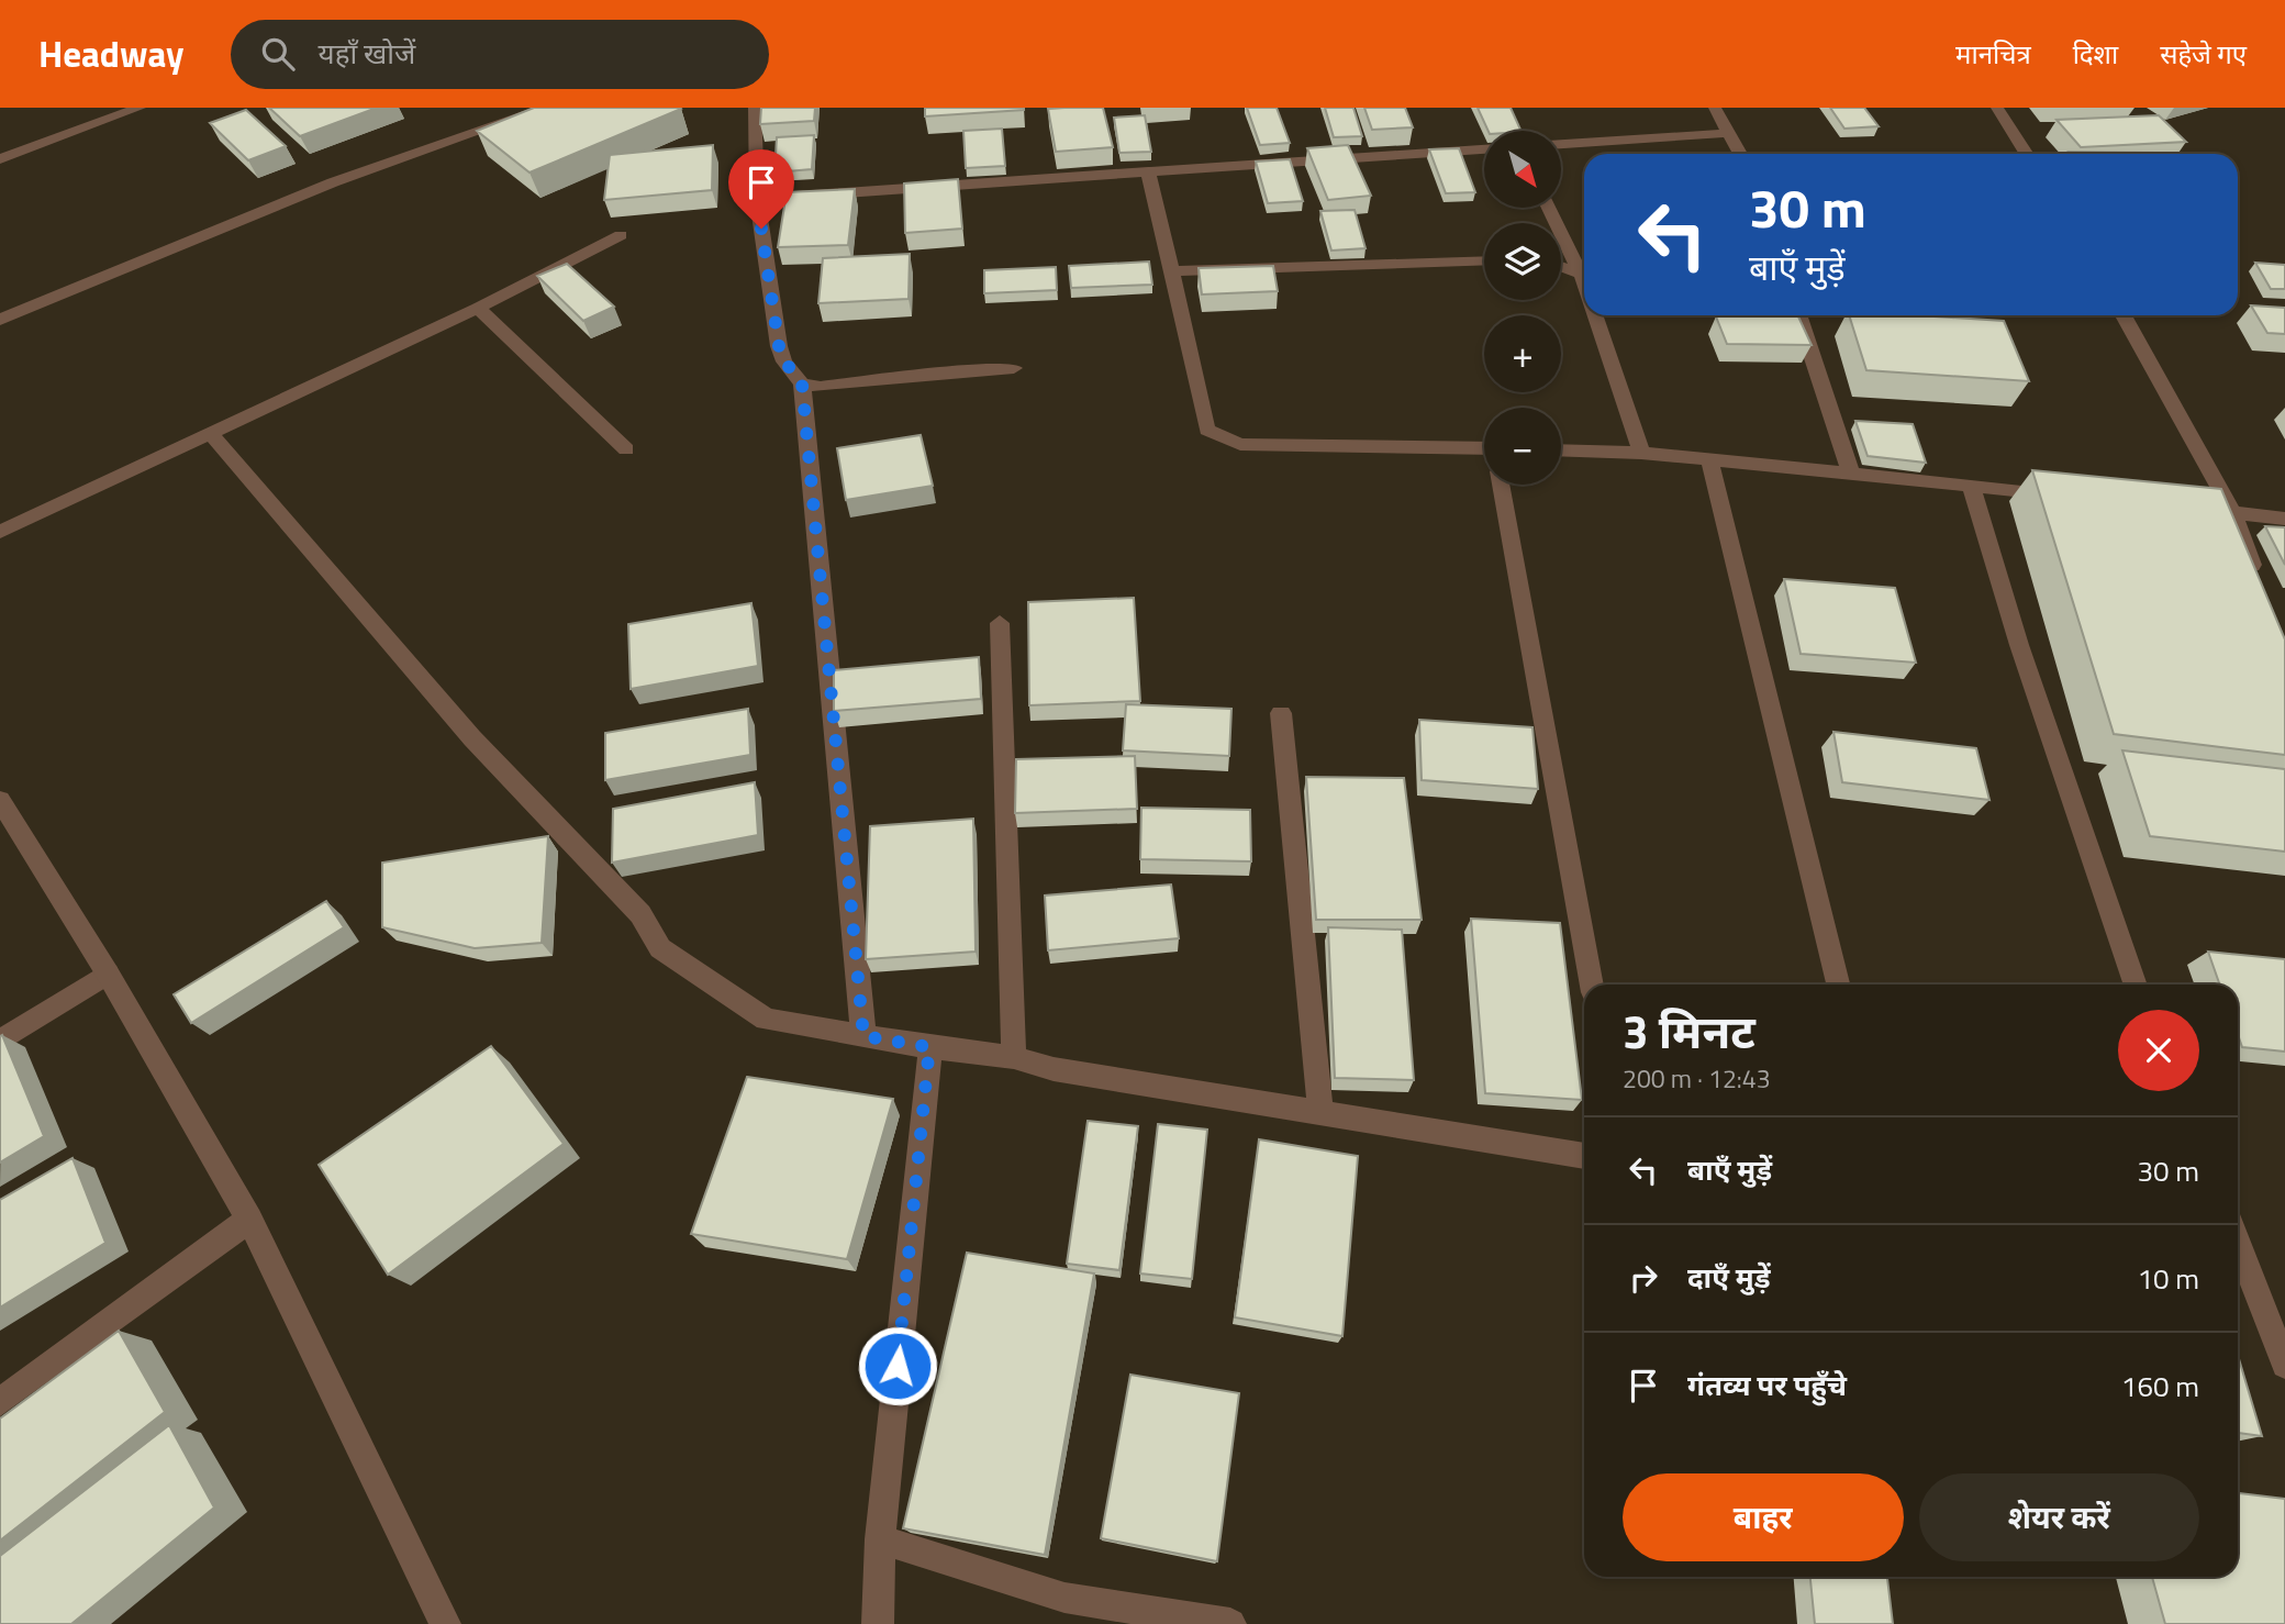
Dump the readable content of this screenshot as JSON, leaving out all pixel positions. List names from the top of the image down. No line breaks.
{"north":"bottom right","page":{"header":"Headway","search":"यहाँ खोजें","nav":["मानचित्र","दिशा","सहेजे गए"],"map_buttons":["+","−"],"turn":["30 m","बाएँ मुड़ें"],"heading":["3 मिनट","200 m · 12:43"],"list":[{"name":"बाएँ मुड़ें","value":"30 m"},{"name":"दाएँ मुड़ें","value":"10 m"},{"name":"गंतव्य पर पहुँचे","value":"160 m"}],"buttons":["बाहर","शेयर करें"]}}
